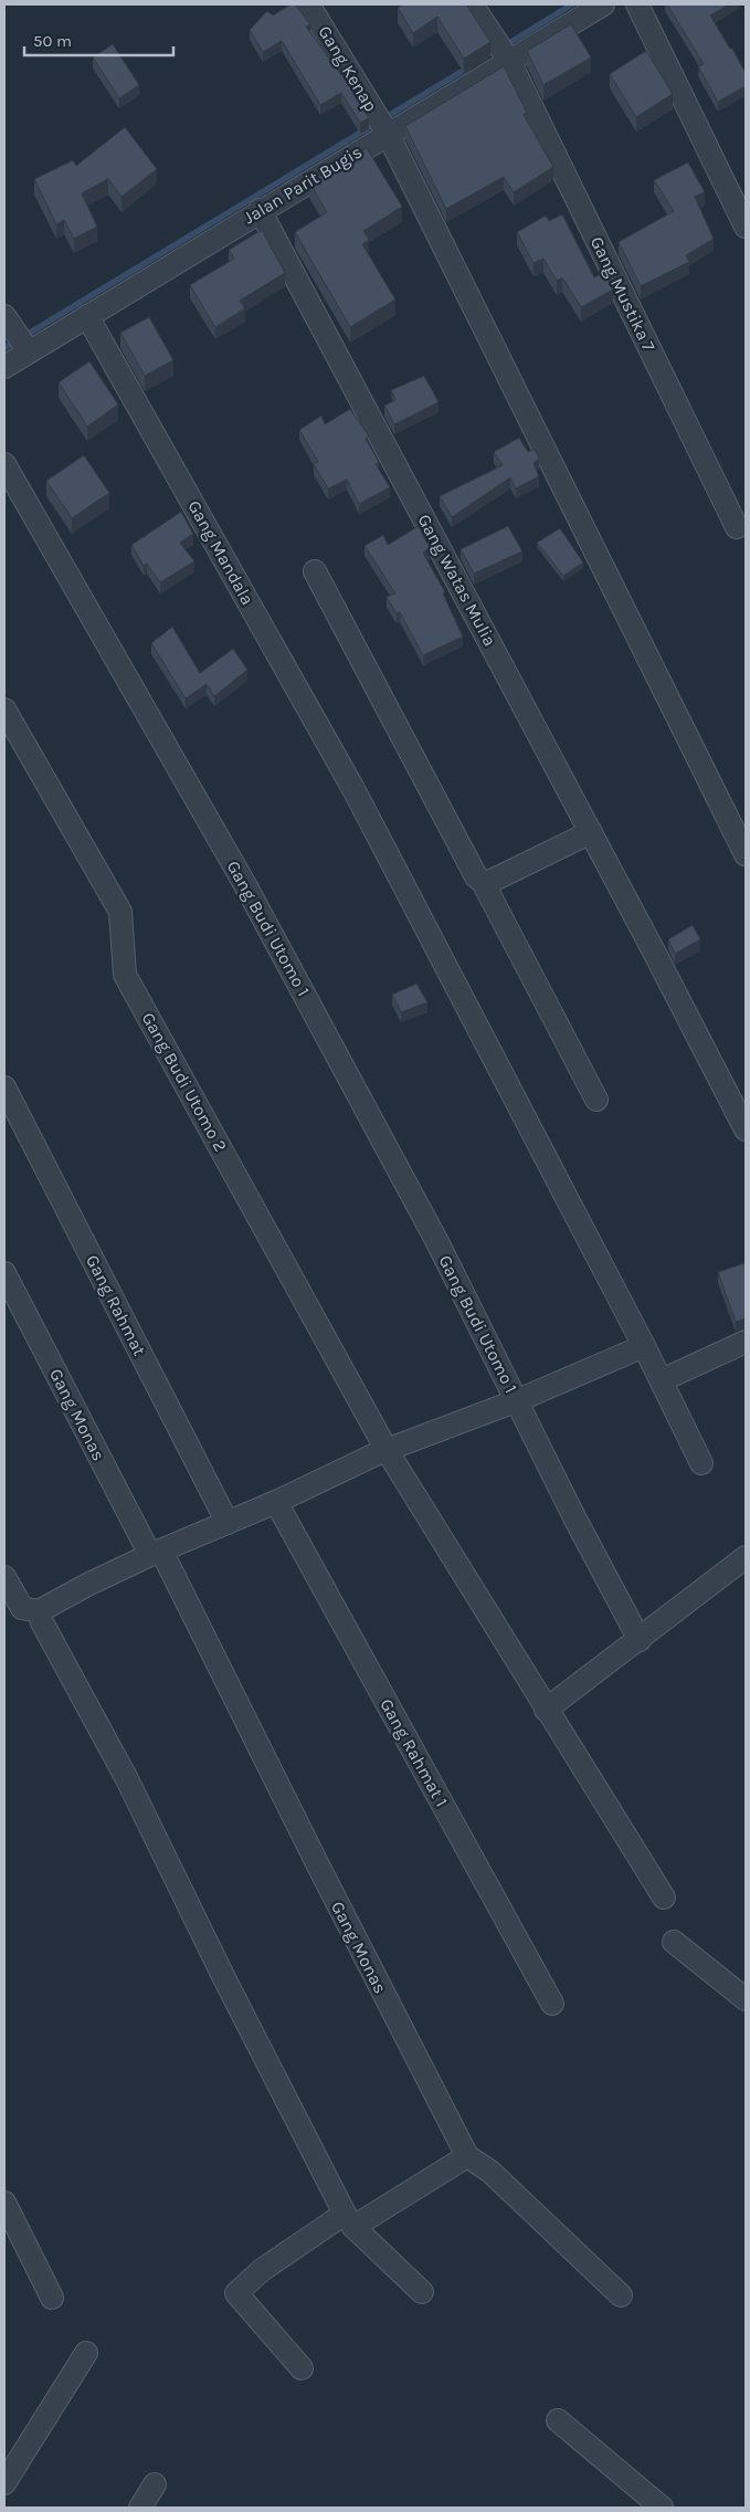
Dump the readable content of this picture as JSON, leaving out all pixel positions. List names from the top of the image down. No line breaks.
{"streets":{"street":["Gang Kenap","Jalan Parit Bugis","Gang Mustika 7","Gang Mandala","Gang Watas Mulia","Gang Budi Utomo 1","Gang Budi Utomo 2","Gang Rahmat","Gang Monas","Gang Rahmat 1"]},"crossings":[["Gang Kenap","Jalan Parit Bugis"],["Jalan Parit Bugis","Gang Mustika 7"],["Jalan Parit Bugis","Gang Mandala"],["Jalan Parit Bugis","Gang Watas Mulia"]],"scale_bar":"50 m"}
